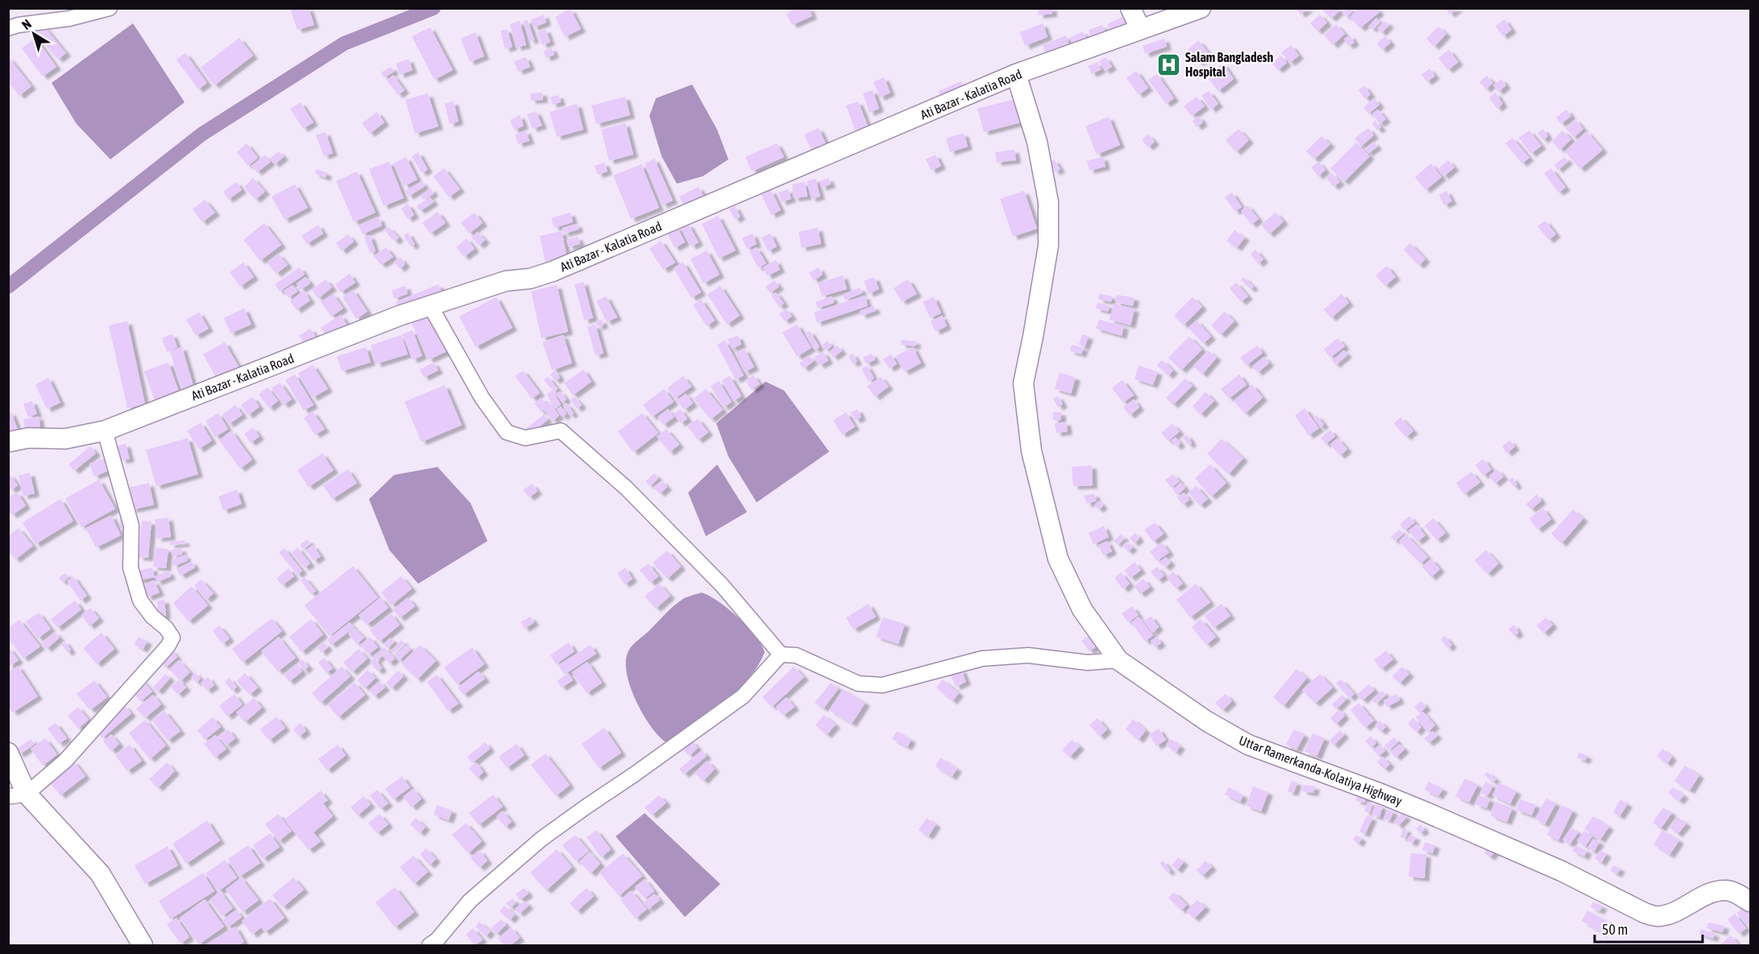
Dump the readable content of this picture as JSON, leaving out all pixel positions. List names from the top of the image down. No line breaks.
{"streets":{"main road":["Ati Bazar - Kalatia Road","Uttar Ramerkanda-Kolatiya Highway"]},"crossings":[["Ati Bazar - Kalatia Road","Uttar Ramerkanda-Kolatiya Highway"]],"places":{"hospital":["Salam Bangladesh Hospital"]},"scale_bar":"50 m","north":"top left"}
